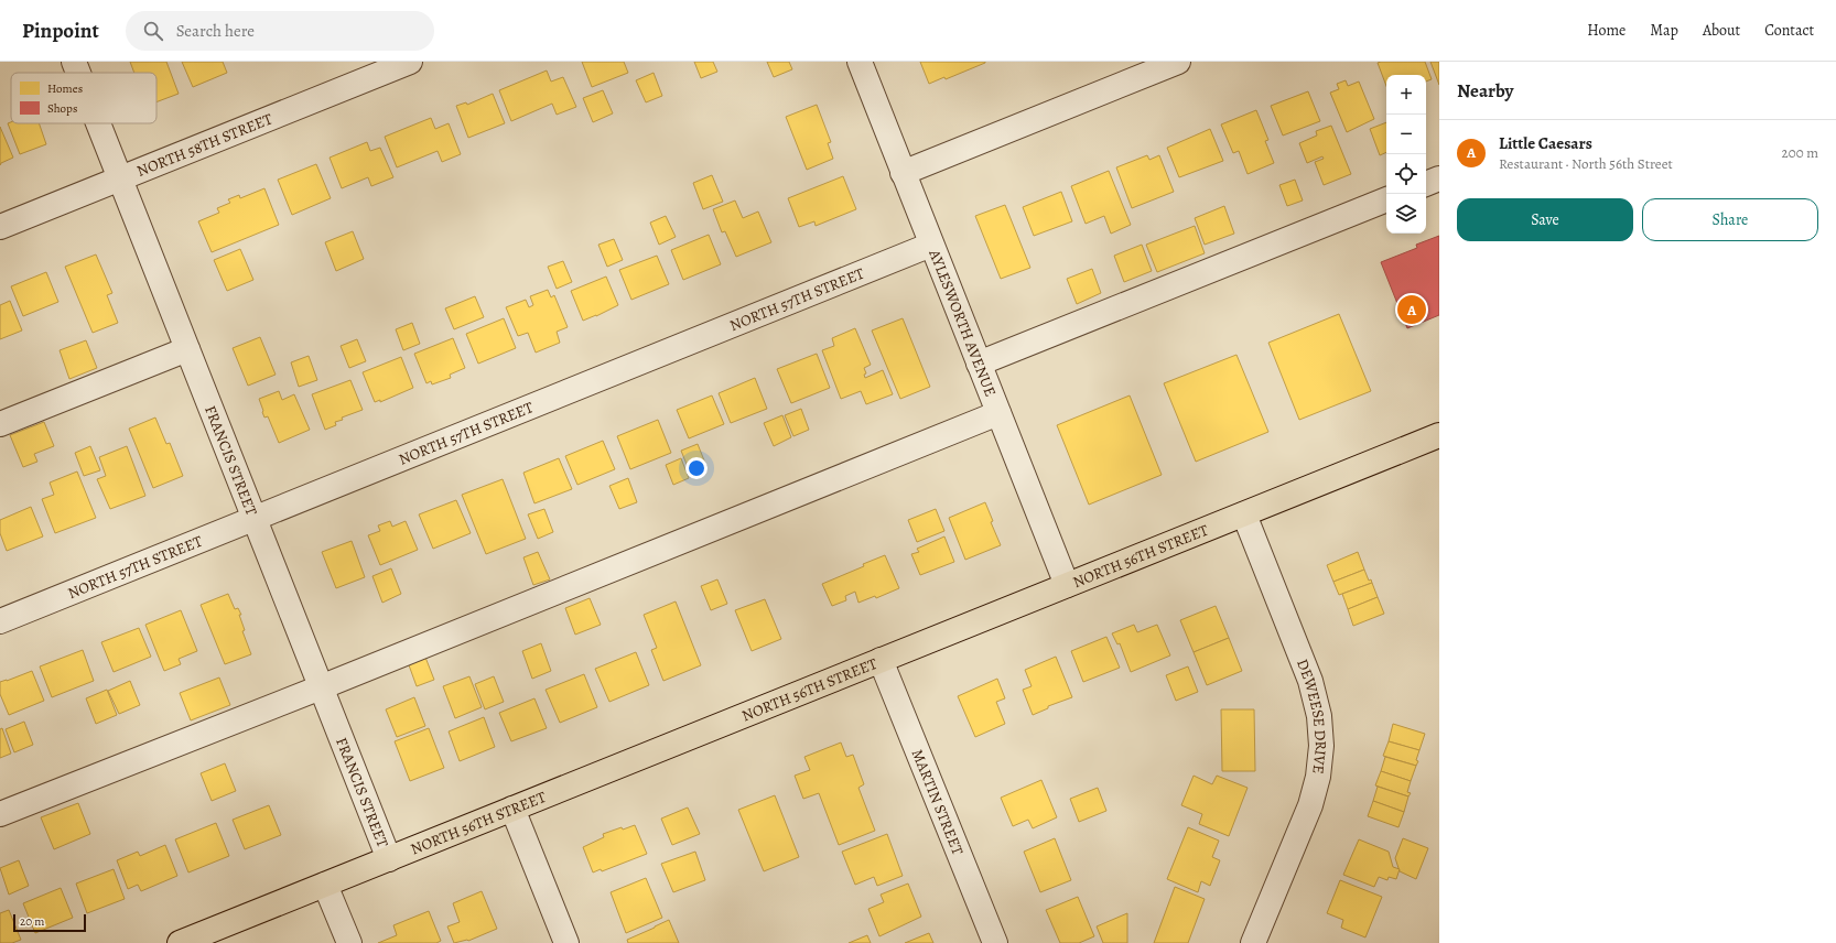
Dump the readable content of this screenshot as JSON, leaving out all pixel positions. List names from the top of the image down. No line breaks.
{"streets":{"main road":["NORTH 56TH STREET"],"street":["NORTH 58TH STREET","NORTH 57TH STREET","AYLESWORTH AVENUE","FRANCIS STREET","DEWEESE DRIVE","MARTIN STREET"]},"crossings":[["NORTH 58TH STREET","FRANCIS STREET"],["NORTH 57TH STREET","AYLESWORTH AVENUE"],["NORTH 57TH STREET","FRANCIS STREET"],["AYLESWORTH AVENUE","NORTH 56TH STREET"],["FRANCIS STREET","NORTH 56TH STREET"],["NORTH 56TH STREET","DEWEESE DRIVE"],["NORTH 56TH STREET","MARTIN STREET"]],"legend":["Homes","Shops"],"scale_bar":"20 m","page":{"header":"Pinpoint","search":"Search here","nav":["Home","Map","About","Contact"],"heading":"Nearby","map_buttons":["+","−"],"list":[{"mark":"A","name":"Little Caesars","note":"Restaurant · North 56th Street","value":"200 m"}],"buttons":["Save","Share"],"pins":"A","scale":"20 m"}}
